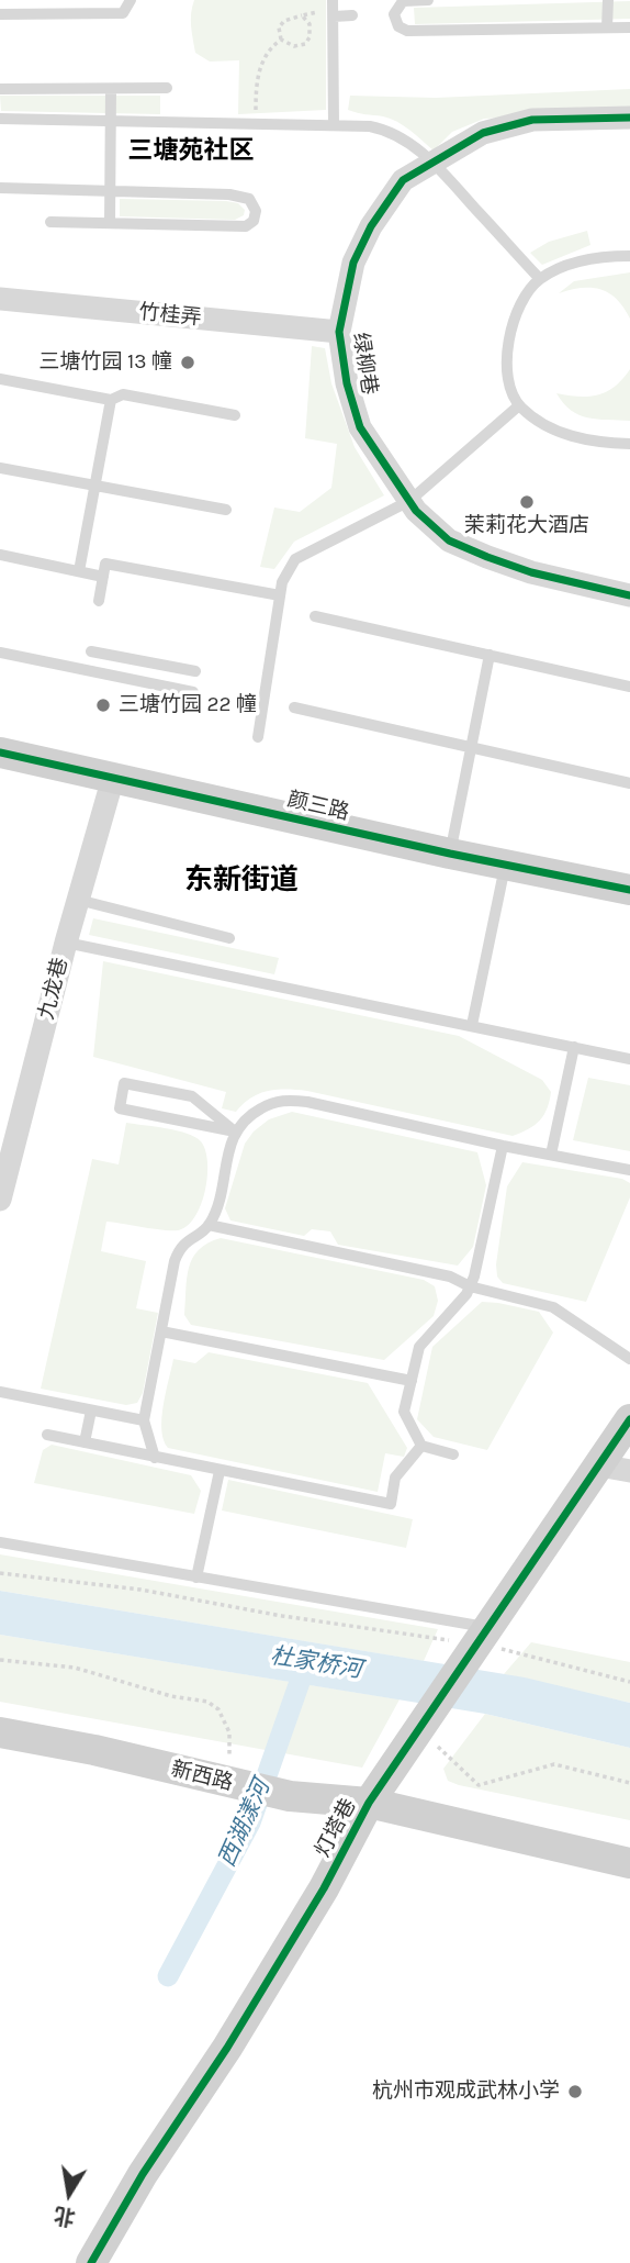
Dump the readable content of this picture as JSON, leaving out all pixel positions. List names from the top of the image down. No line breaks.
{"streets":{"street":["竹桂弄","绿柳巷","颜三路","九龙巷","新西路","灯塔巷"]},"crossings":[["竹桂弄","绿柳巷"],["颜三路","九龙巷"],["新西路","灯塔巷"]],"districts":["三塘苑社区","东新街道"],"water":["杜家桥河","西湖漾河"],"places":["三塘竹园 13 幢","茉莉花大酒店","三塘竹园 22 幢","杭州市观成武林小学"],"north":"bottom"}
